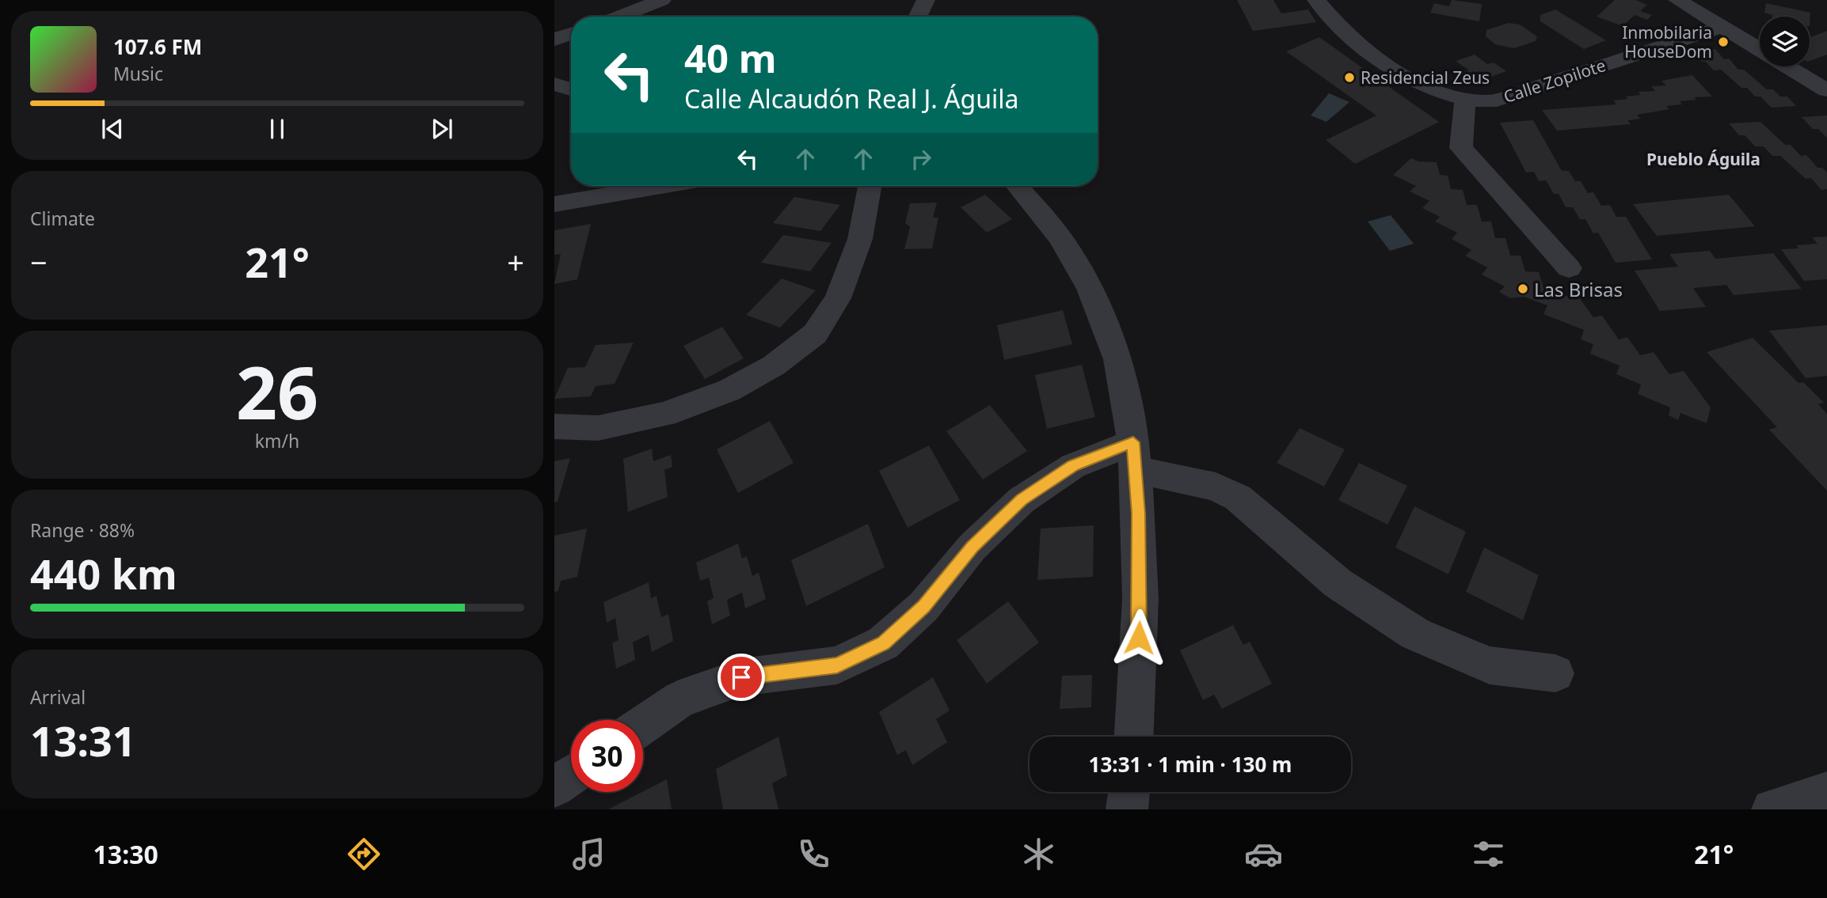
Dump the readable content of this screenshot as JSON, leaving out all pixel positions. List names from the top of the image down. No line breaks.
{"streets":{"street":["Calle Zopilote"]},"districts":["Pueblo Águila"],"places":["Inmobilaria HouseDom","Residencial Zeus","Las Brisas"],"page":{"turn":["40 m","Calle Alcaudón Real J. Águila"],"song":["107.6 FM","Music"],"tile":["Climate",["26","km/h"],["Range · 88%","440 km"],["Arrival","13:31"]],"heat":["−","21°","+"],"limit":"30","trip":"13:31 · 1 min · 130 m","tabs":["13:30","21°"]}}
